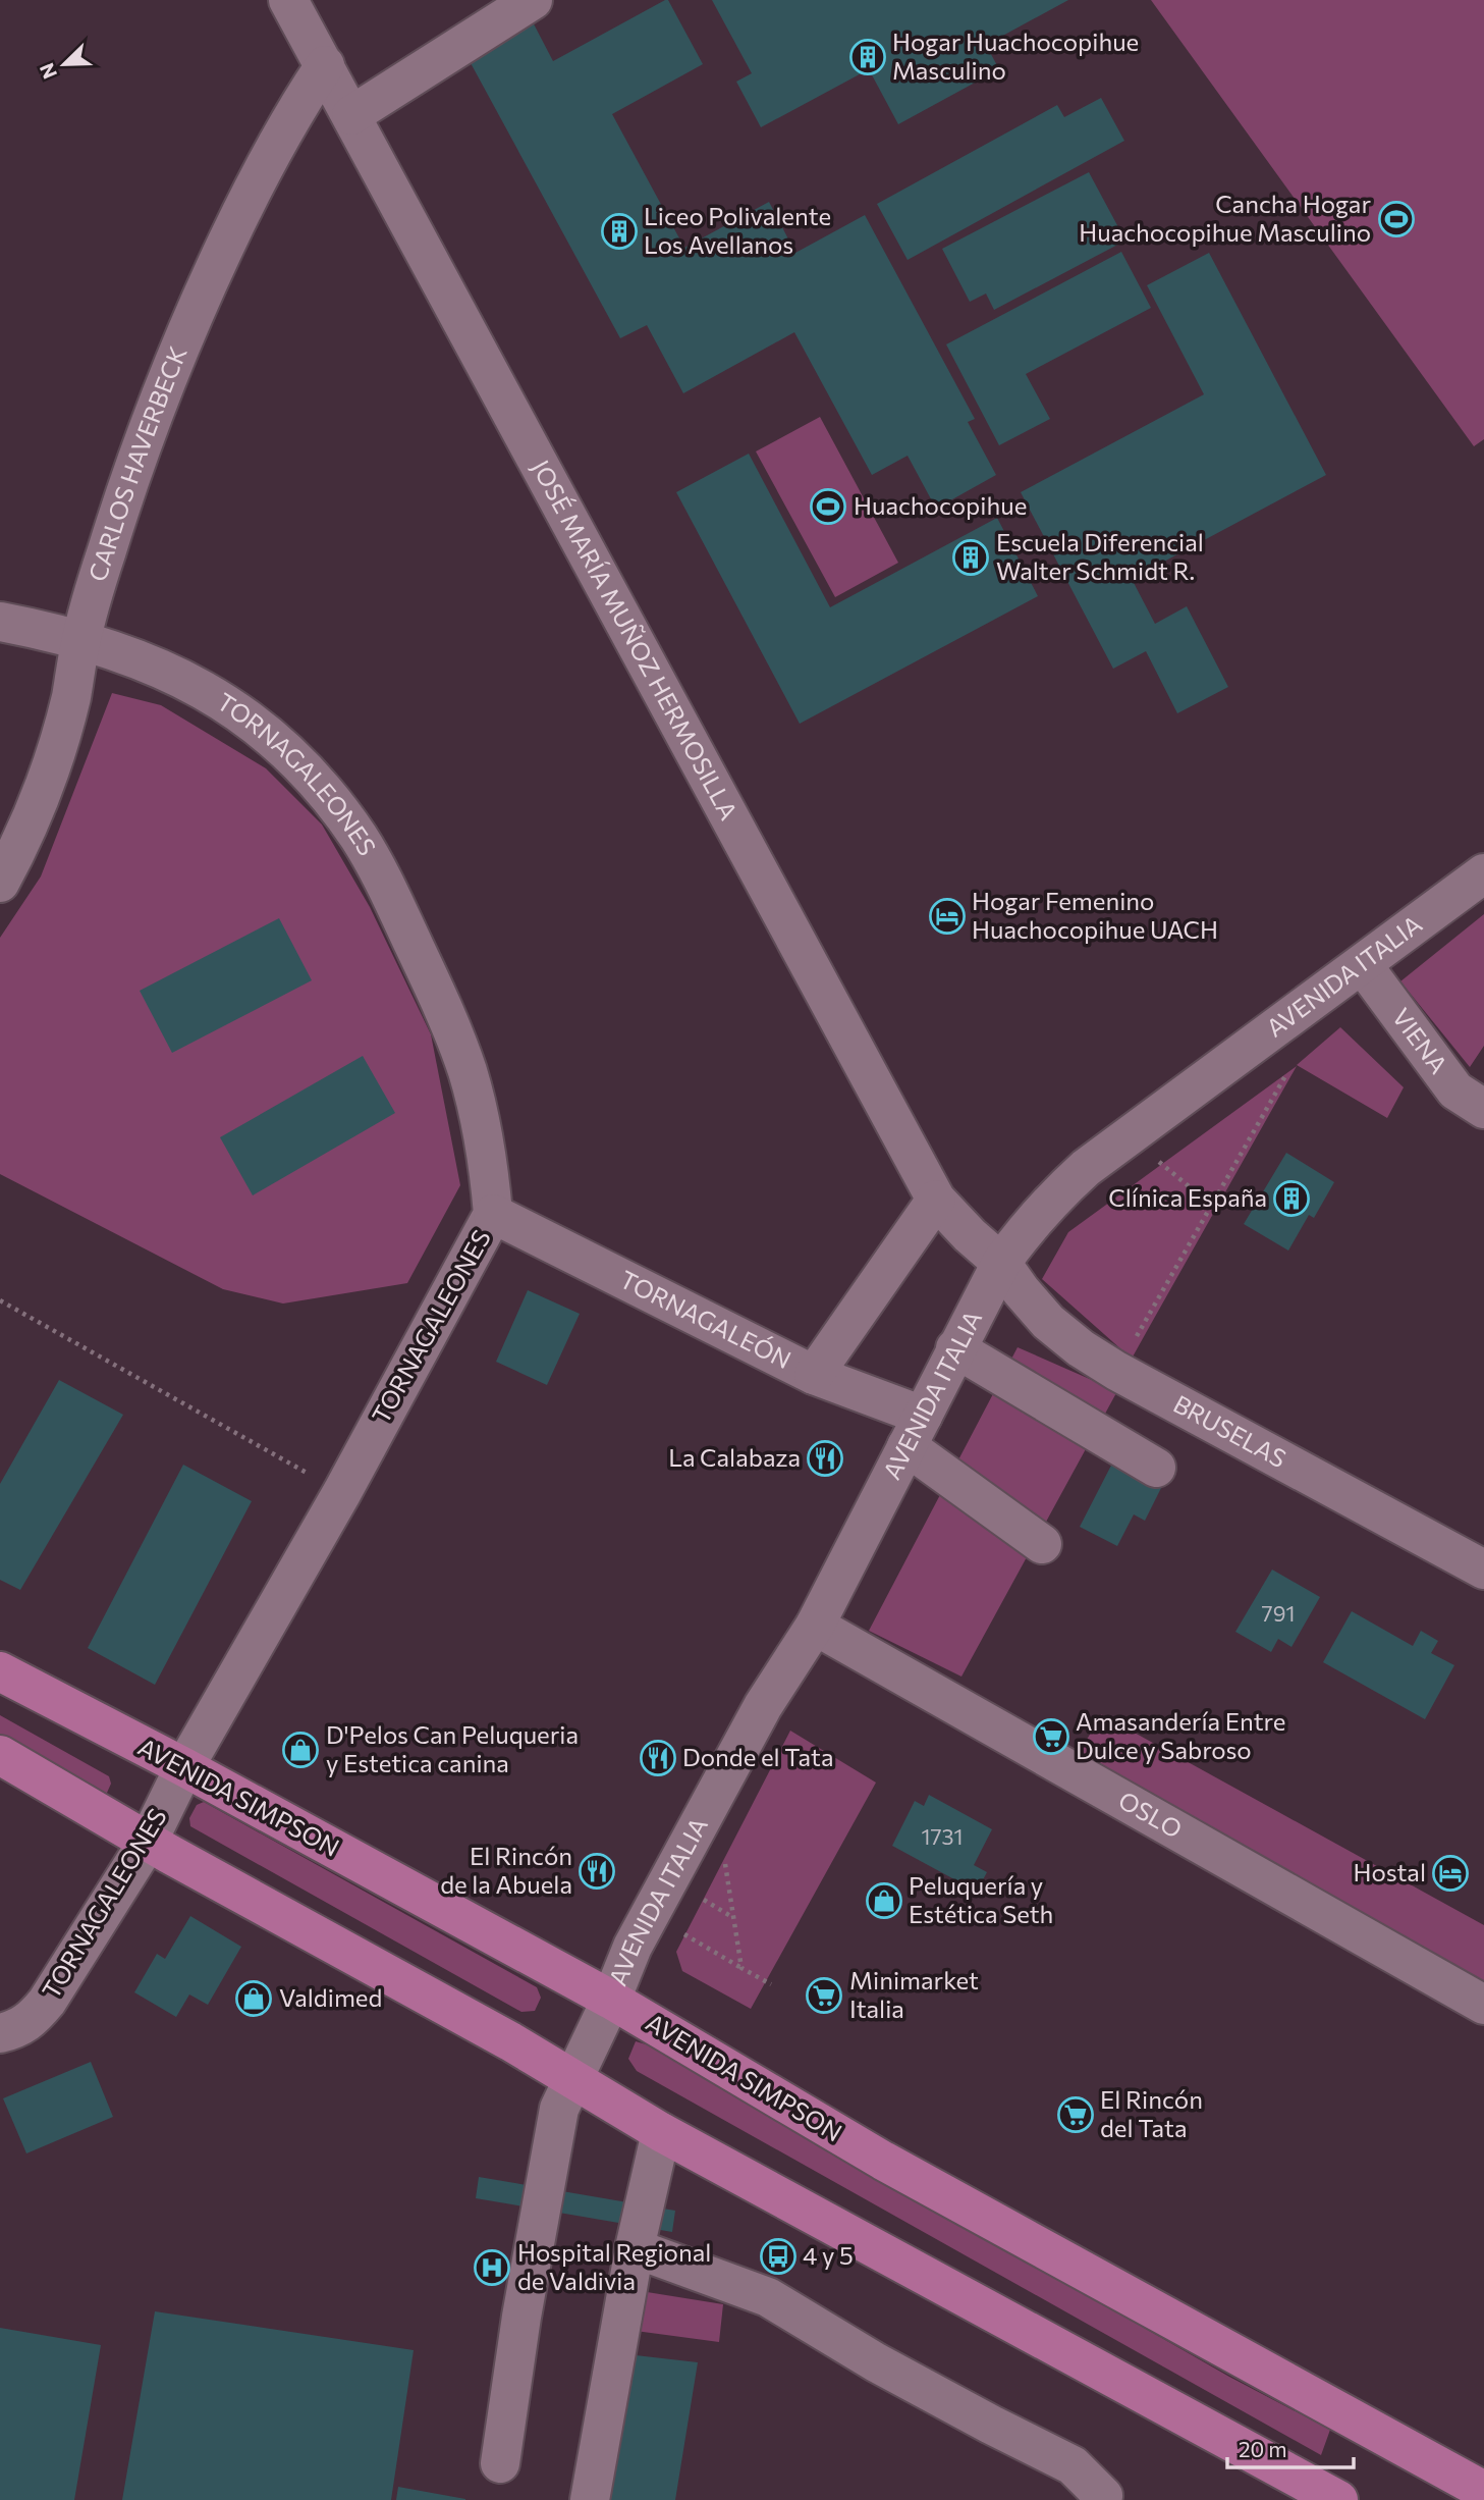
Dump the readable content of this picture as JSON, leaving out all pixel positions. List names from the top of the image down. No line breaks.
{"streets":{"main road":["AVENIDA SIMPSON"],"street":["CARLOS HAVERBECK","JOSÉ MARÍA MUÑOZ HERMOSILLA","TORNAGALEONES","AVENIDA ITALIA","VIENA","TORNAGALEÓN","BRUSELAS","OSLO"]},"crossings":[["CARLOS HAVERBECK","JOSÉ MARÍA MUÑOZ HERMOSILLA"],["CARLOS HAVERBECK","TORNAGALEONES"],["JOSÉ MARÍA MUÑOZ HERMOSILLA","AVENIDA ITALIA"],["JOSÉ MARÍA MUÑOZ HERMOSILLA","BRUSELAS"],["TORNAGALEONES","TORNAGALEÓN"],["TORNAGALEONES","AVENIDA SIMPSON"],["AVENIDA ITALIA","VIENA"],["AVENIDA ITALIA","TORNAGALEÓN"],["AVENIDA ITALIA","BRUSELAS"],["AVENIDA ITALIA","AVENIDA SIMPSON"],["AVENIDA ITALIA","OSLO"]],"places":{"building":["Hogar Huachocopihue Masculino","Liceo Polivalente Los Avellanos","Escuela Diferencial Walter Schmidt R.","Clínica España"],"sports":["Cancha Hogar Huachocopihue Masculino","Huachocopihue"],"hotel":["Hogar Femenino Huachocopihue UACH","Hostal"],"restaurant":["La Calabaza","Donde el Tata","El Rincón de la Abuela"],"supermarket":["Amasandería Entre Dulce y Sabroso","Minimarket Italia","El Rincón del Tata"],"shop":["D'Pelos Can Peluqueria y Estetica canina","Peluquería y Estética Seth","Valdimed"],"bus stop":["4 y 5"],"hospital":["Hospital Regional de Valdivia"]},"house_numbers":["791","1731"],"scale_bar":"20 m","north":"bottom left"}
